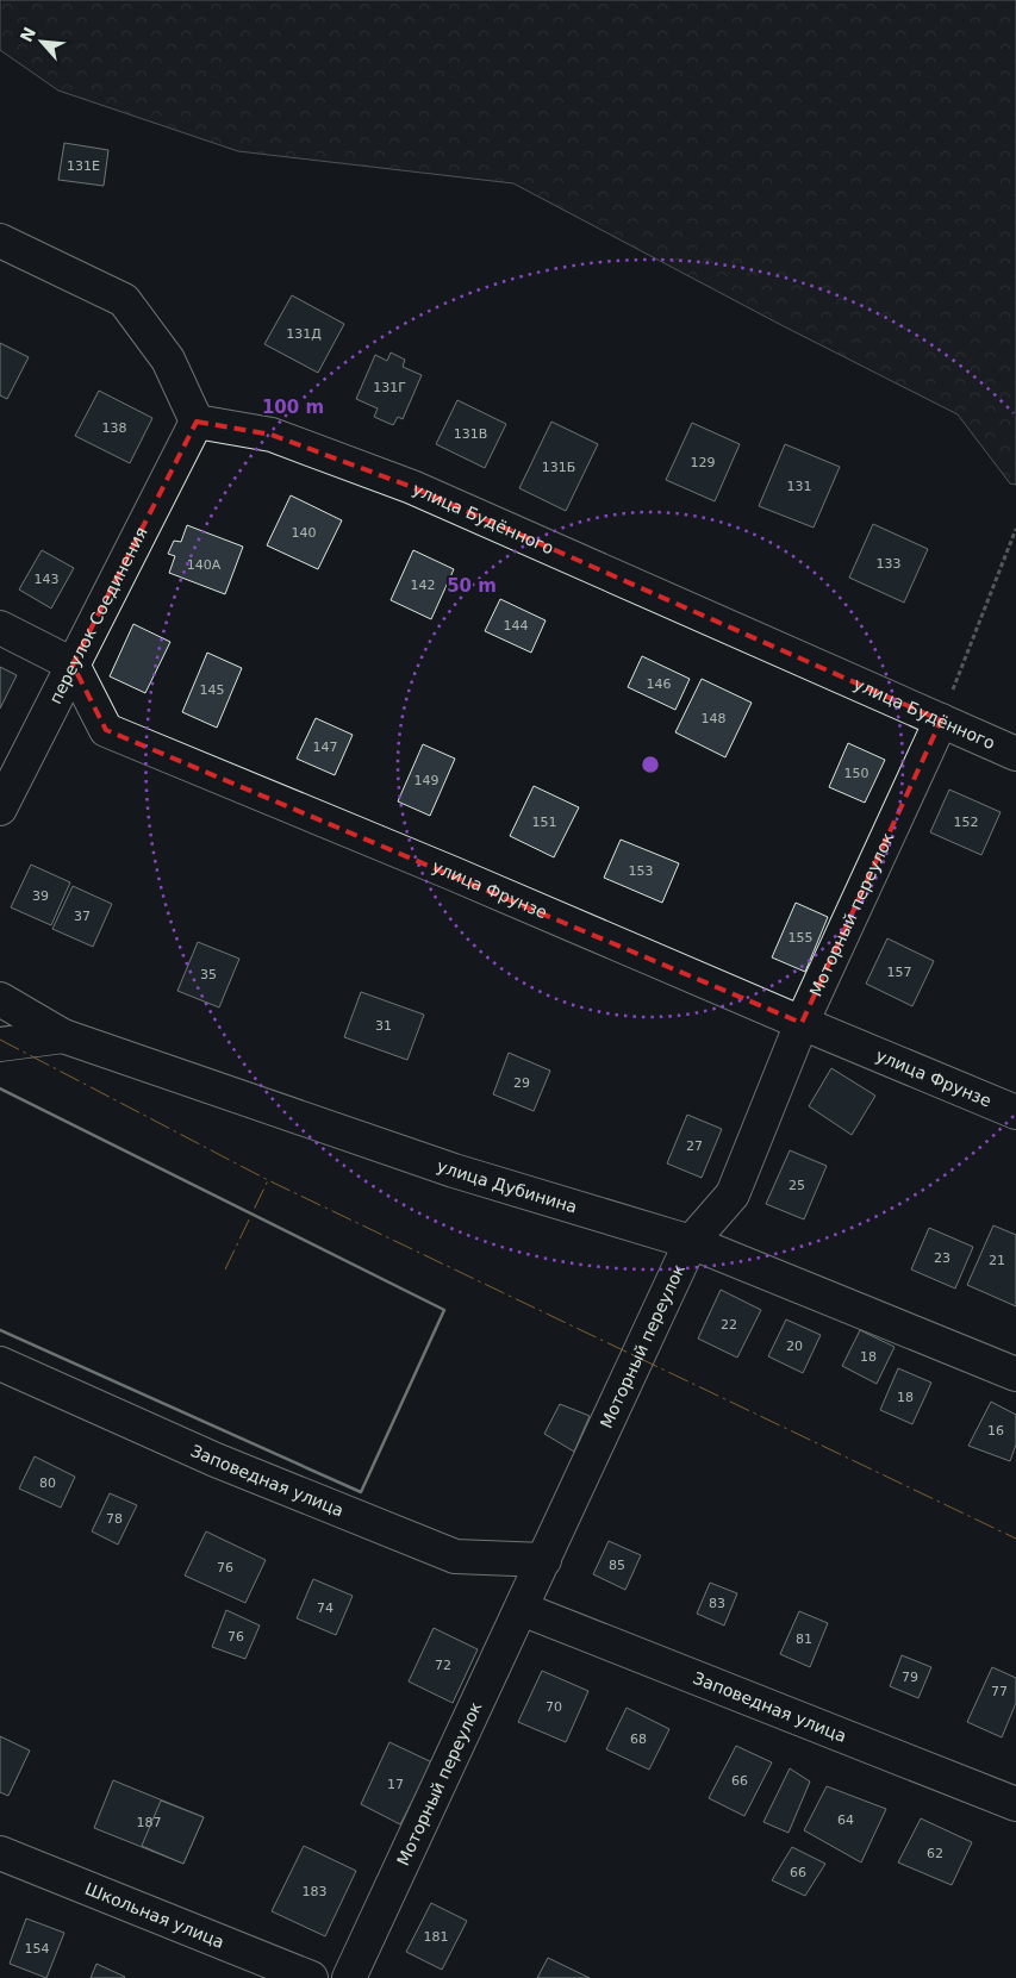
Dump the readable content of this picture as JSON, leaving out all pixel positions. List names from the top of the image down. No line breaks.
{"streets":{"street":["улица Будённого","переулок Соединения","улица Фрунзе","Моторный переулок","улица Дубинина","Заповедная улица","Школьная улица"]},"crossings":[["улица Будённого","переулок Соединения"],["улица Будённого","Моторный переулок"],["переулок Соединения","улица Фрунзе"],["улица Фрунзе","Моторный переулок"],["Моторный переулок","улица Дубинина"],["Моторный переулок","Заповедная улица"]],"house_numbers":["131Е","131Д","131Г","138","131В","129","131Б","131","140","133","140А","143","142","144","146","145","148","147","150","149","151","152","153","39","37","155","157","35","31","29","27","25","23","21","22","20","18","18","16","80","78","85","76","83","74","76","81","72","79","77","70","68","66","17","64","187","62","66","183","181","154"],"north":"top left","rings":["100 m","50 m"]}
